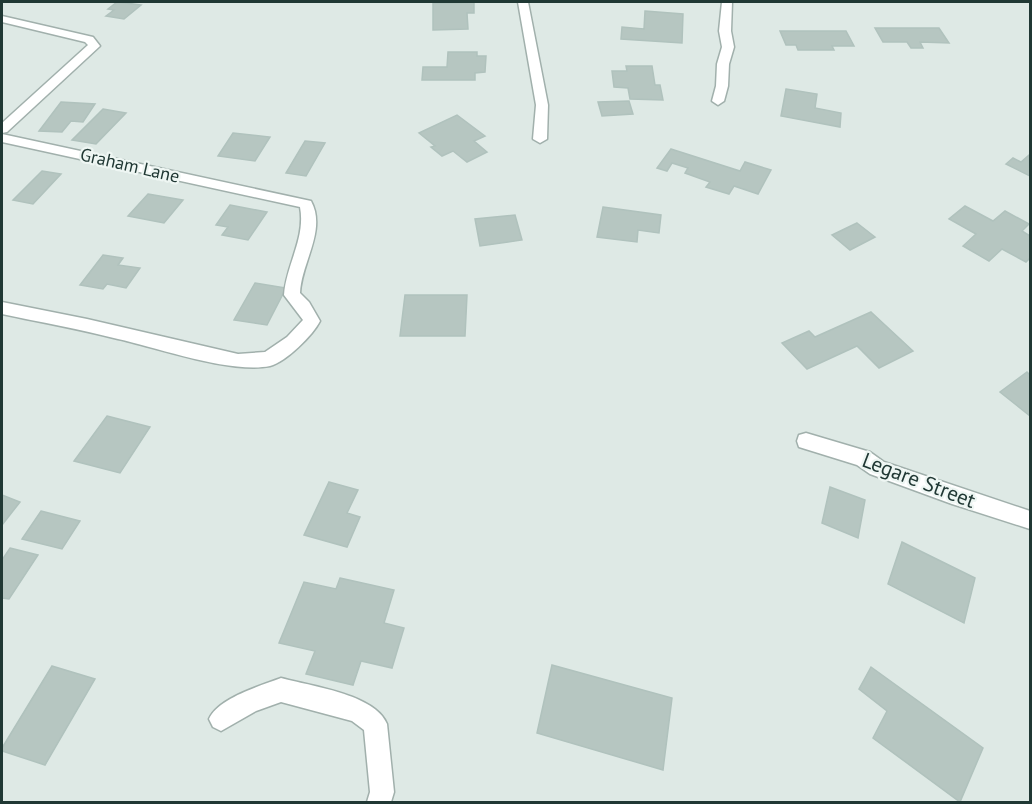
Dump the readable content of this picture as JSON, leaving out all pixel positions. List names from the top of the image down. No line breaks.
{"streets":{"street":["Graham Lane","Legare Street"]}}
